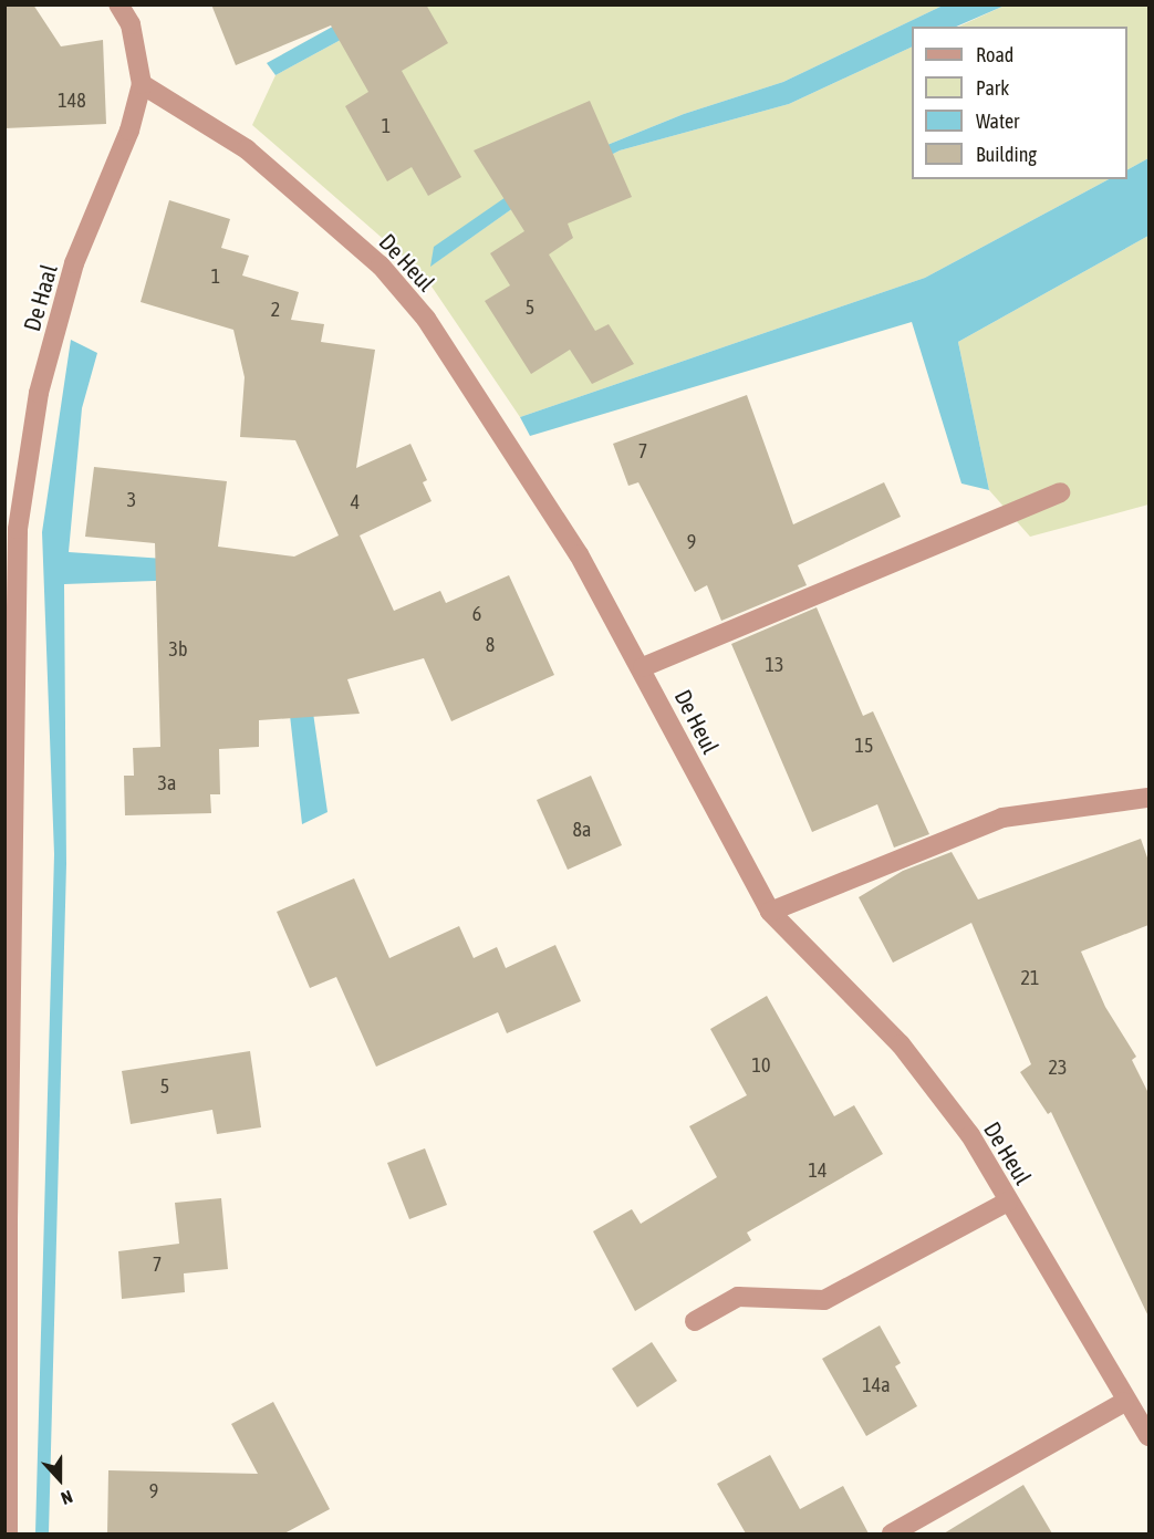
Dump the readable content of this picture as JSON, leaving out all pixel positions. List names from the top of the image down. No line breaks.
{"streets":{"street":["De Heul","De Haal"]},"crossings":[["De Heul","De Haal"]],"house_numbers":["148","1","1","5","2","7","3","4","9","6","8","3b","13","15","3a","8a","21","10","23","5","14","7","14a","9"],"legend":["Road","Park","Water","Building"],"north":"bottom"}
